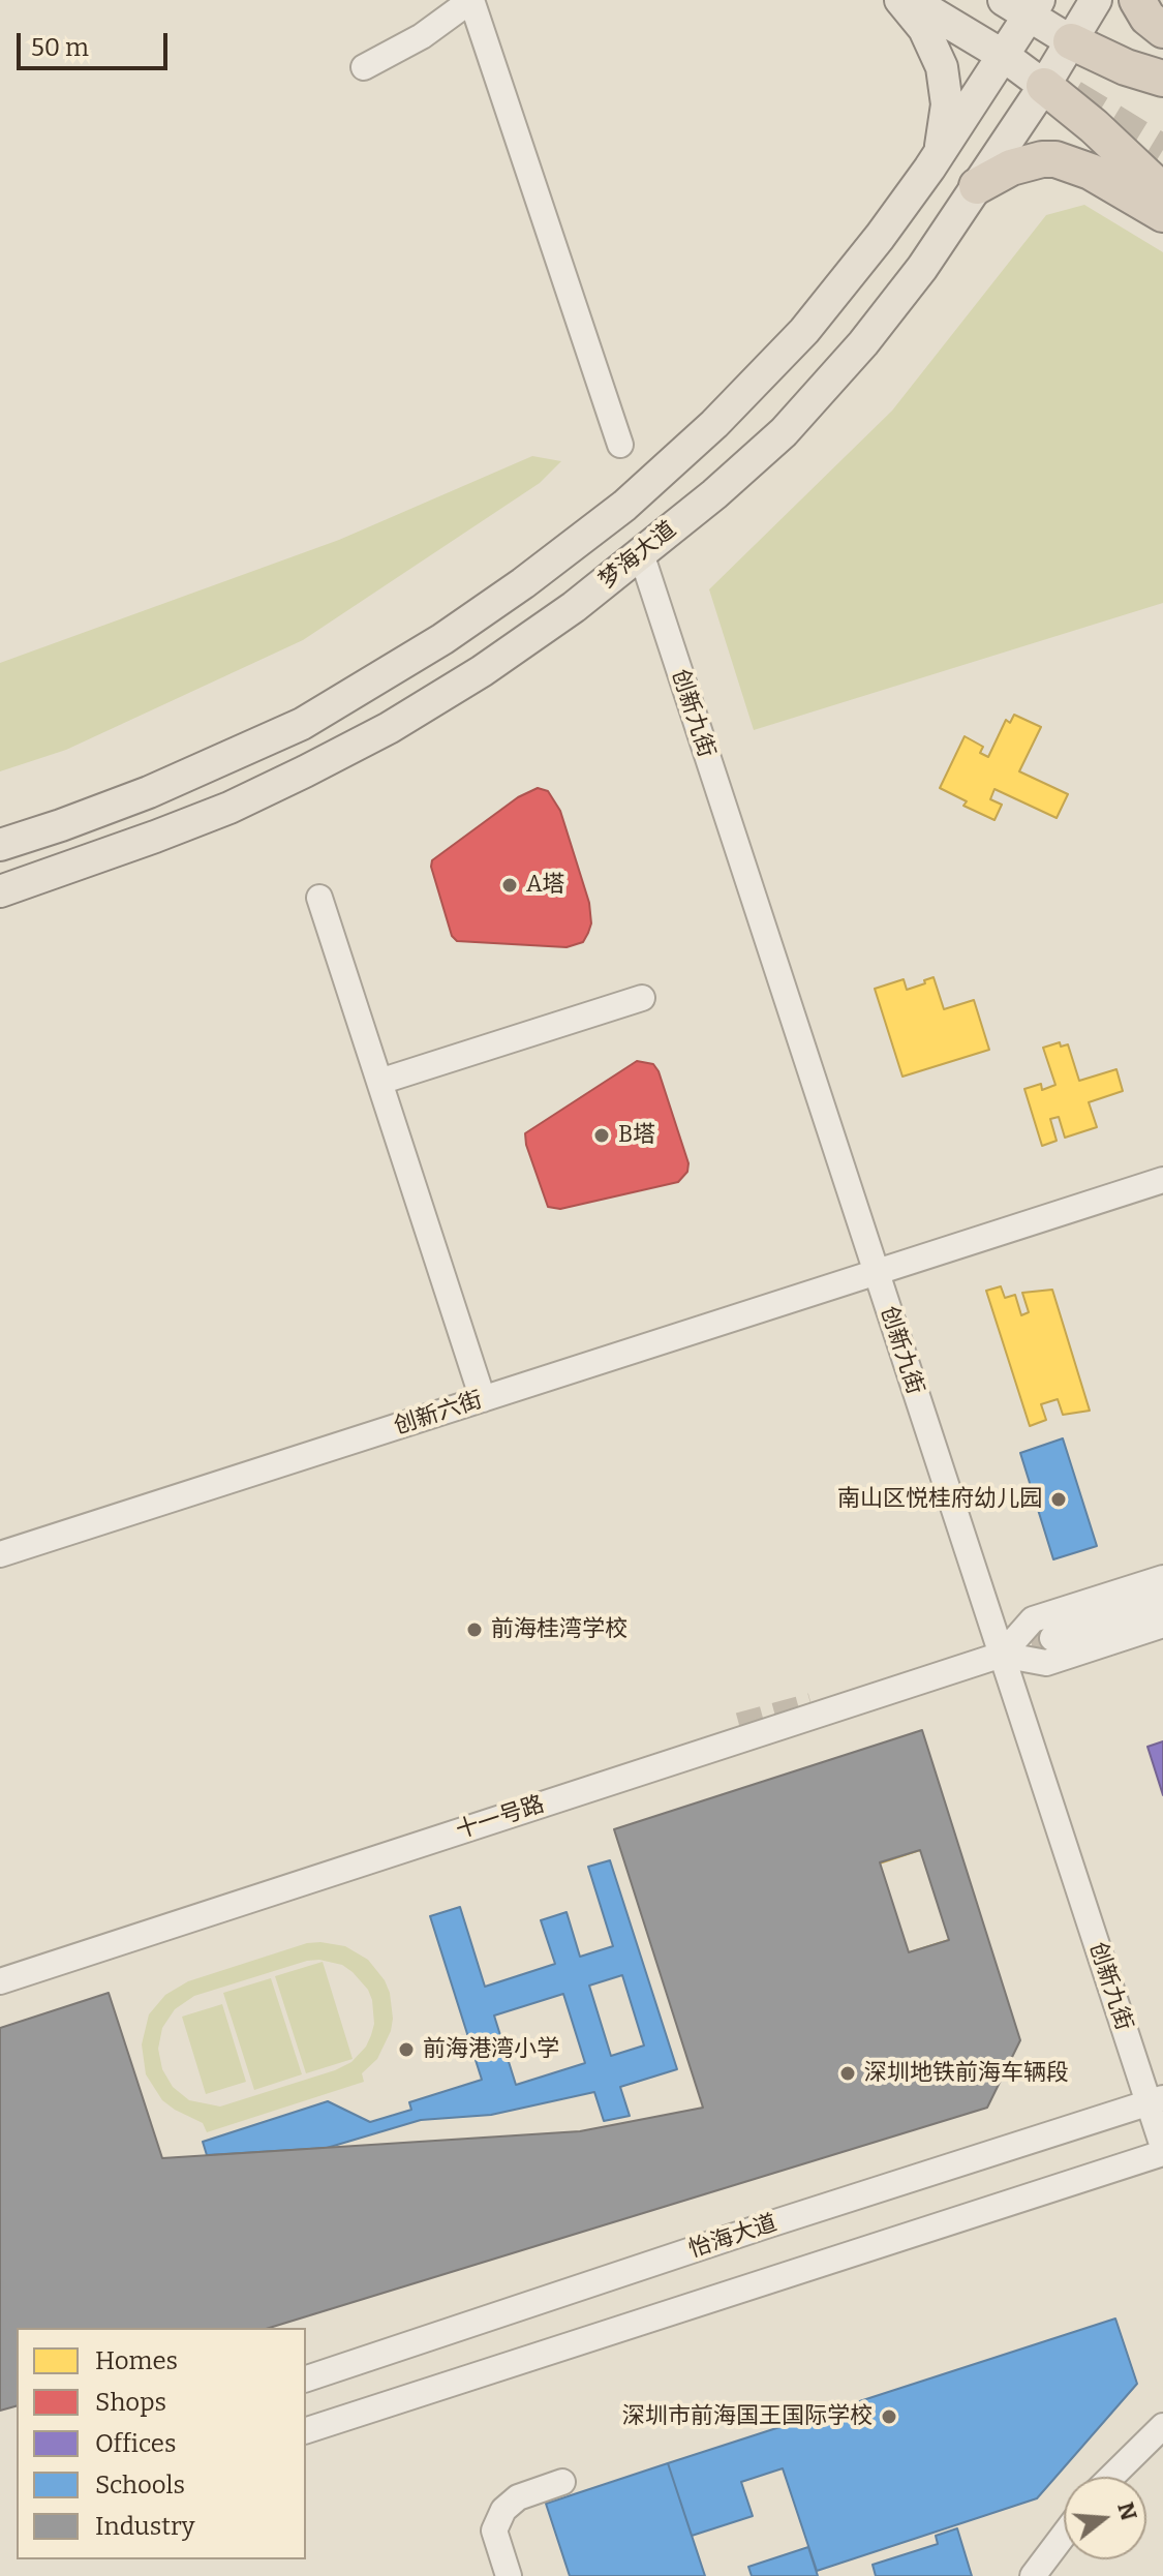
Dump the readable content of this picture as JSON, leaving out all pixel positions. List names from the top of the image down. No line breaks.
{"streets":{"main road":["梦海大道"],"street":["创新九街","创新六街","十一号路","怡海大道"]},"crossings":[["梦海大道","创新九街"],["创新九街","创新六街"],["创新九街","十一号路"],["创新九街","怡海大道"]],"places":["A塔","B塔","南山区悦桂府幼儿园","前海桂湾学校","前海港湾小学","深圳地铁前海车辆段","深圳市前海国王国际学校"],"legend":["Homes","Shops","Offices","Schools","Industry"],"scale_bar":"50 m","north":"right"}
